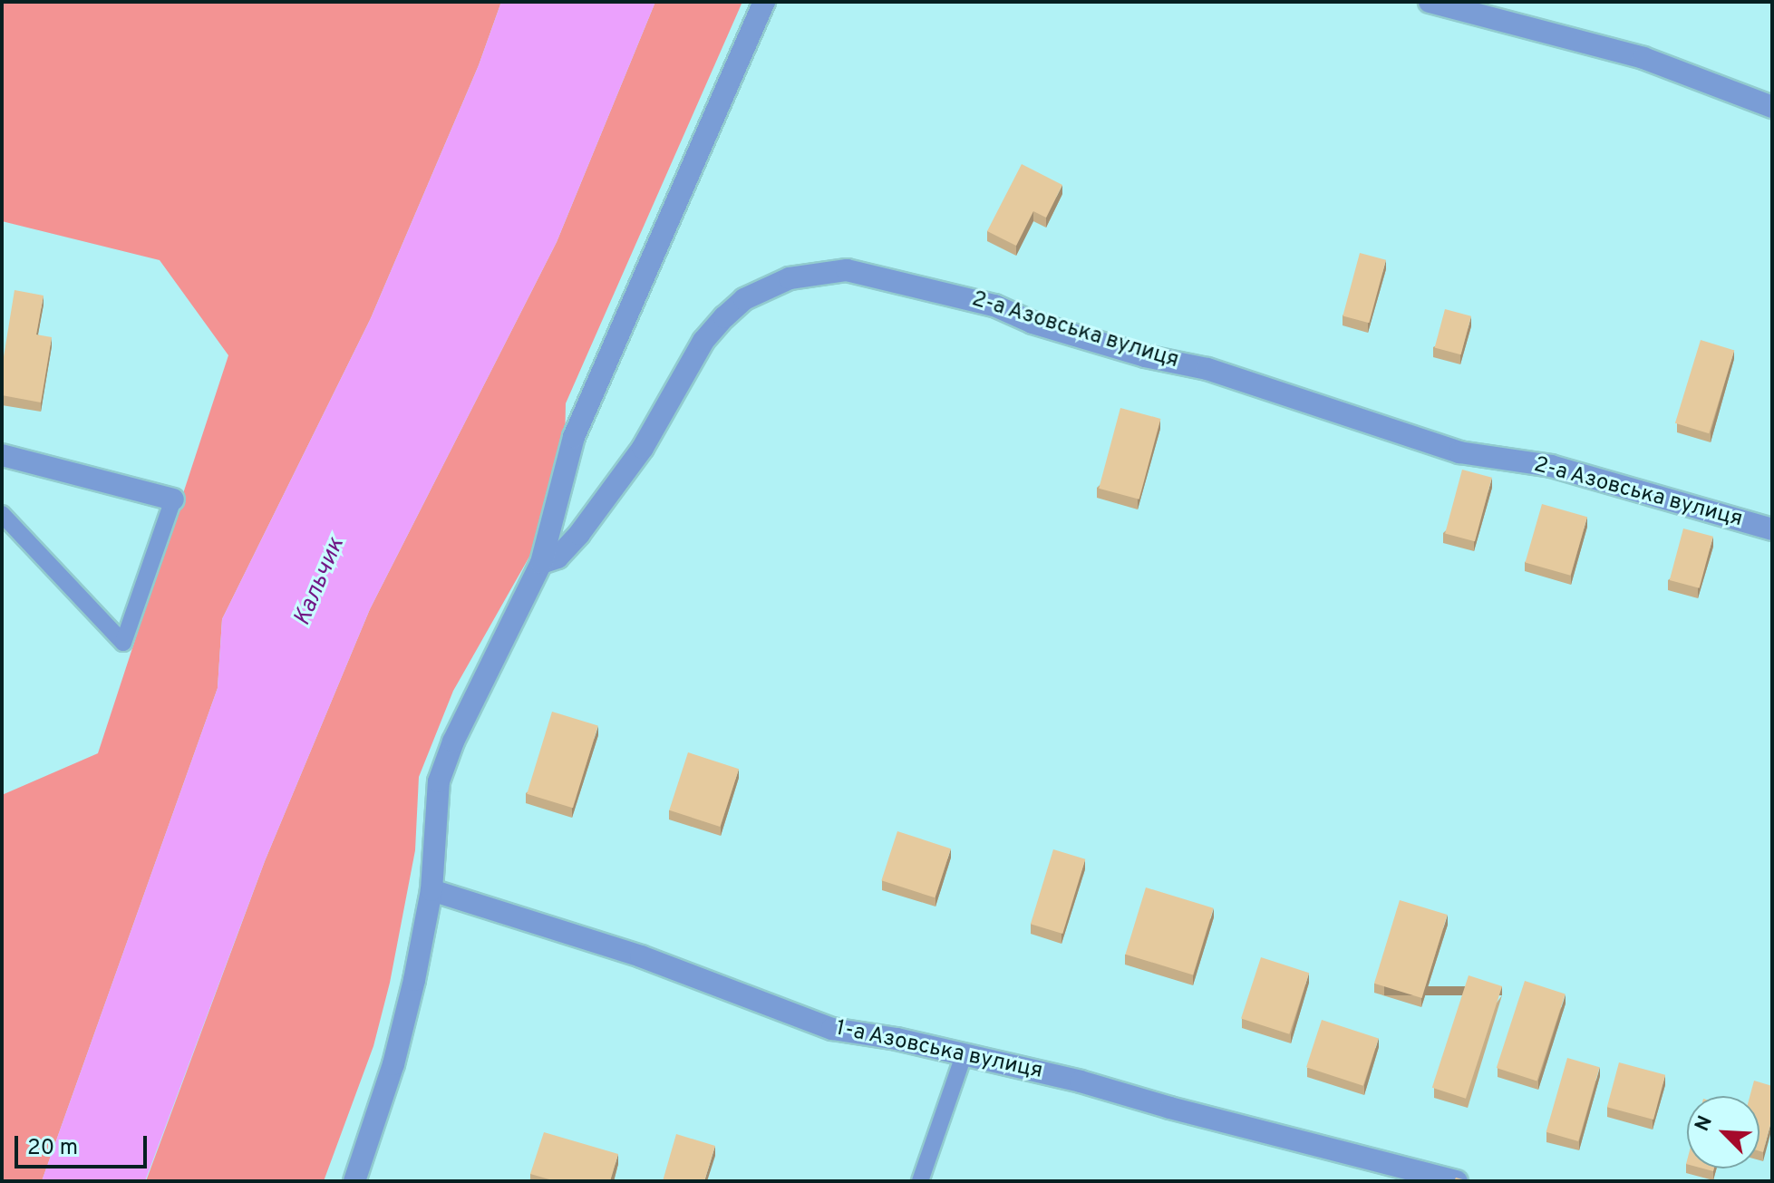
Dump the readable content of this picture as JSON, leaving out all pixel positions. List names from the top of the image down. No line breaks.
{"streets":{"street":["2-а Азовська вулиця","1-а Азовська вулиця"]},"water":["Кальчик"],"scale_bar":"20 m","north":"top left"}
